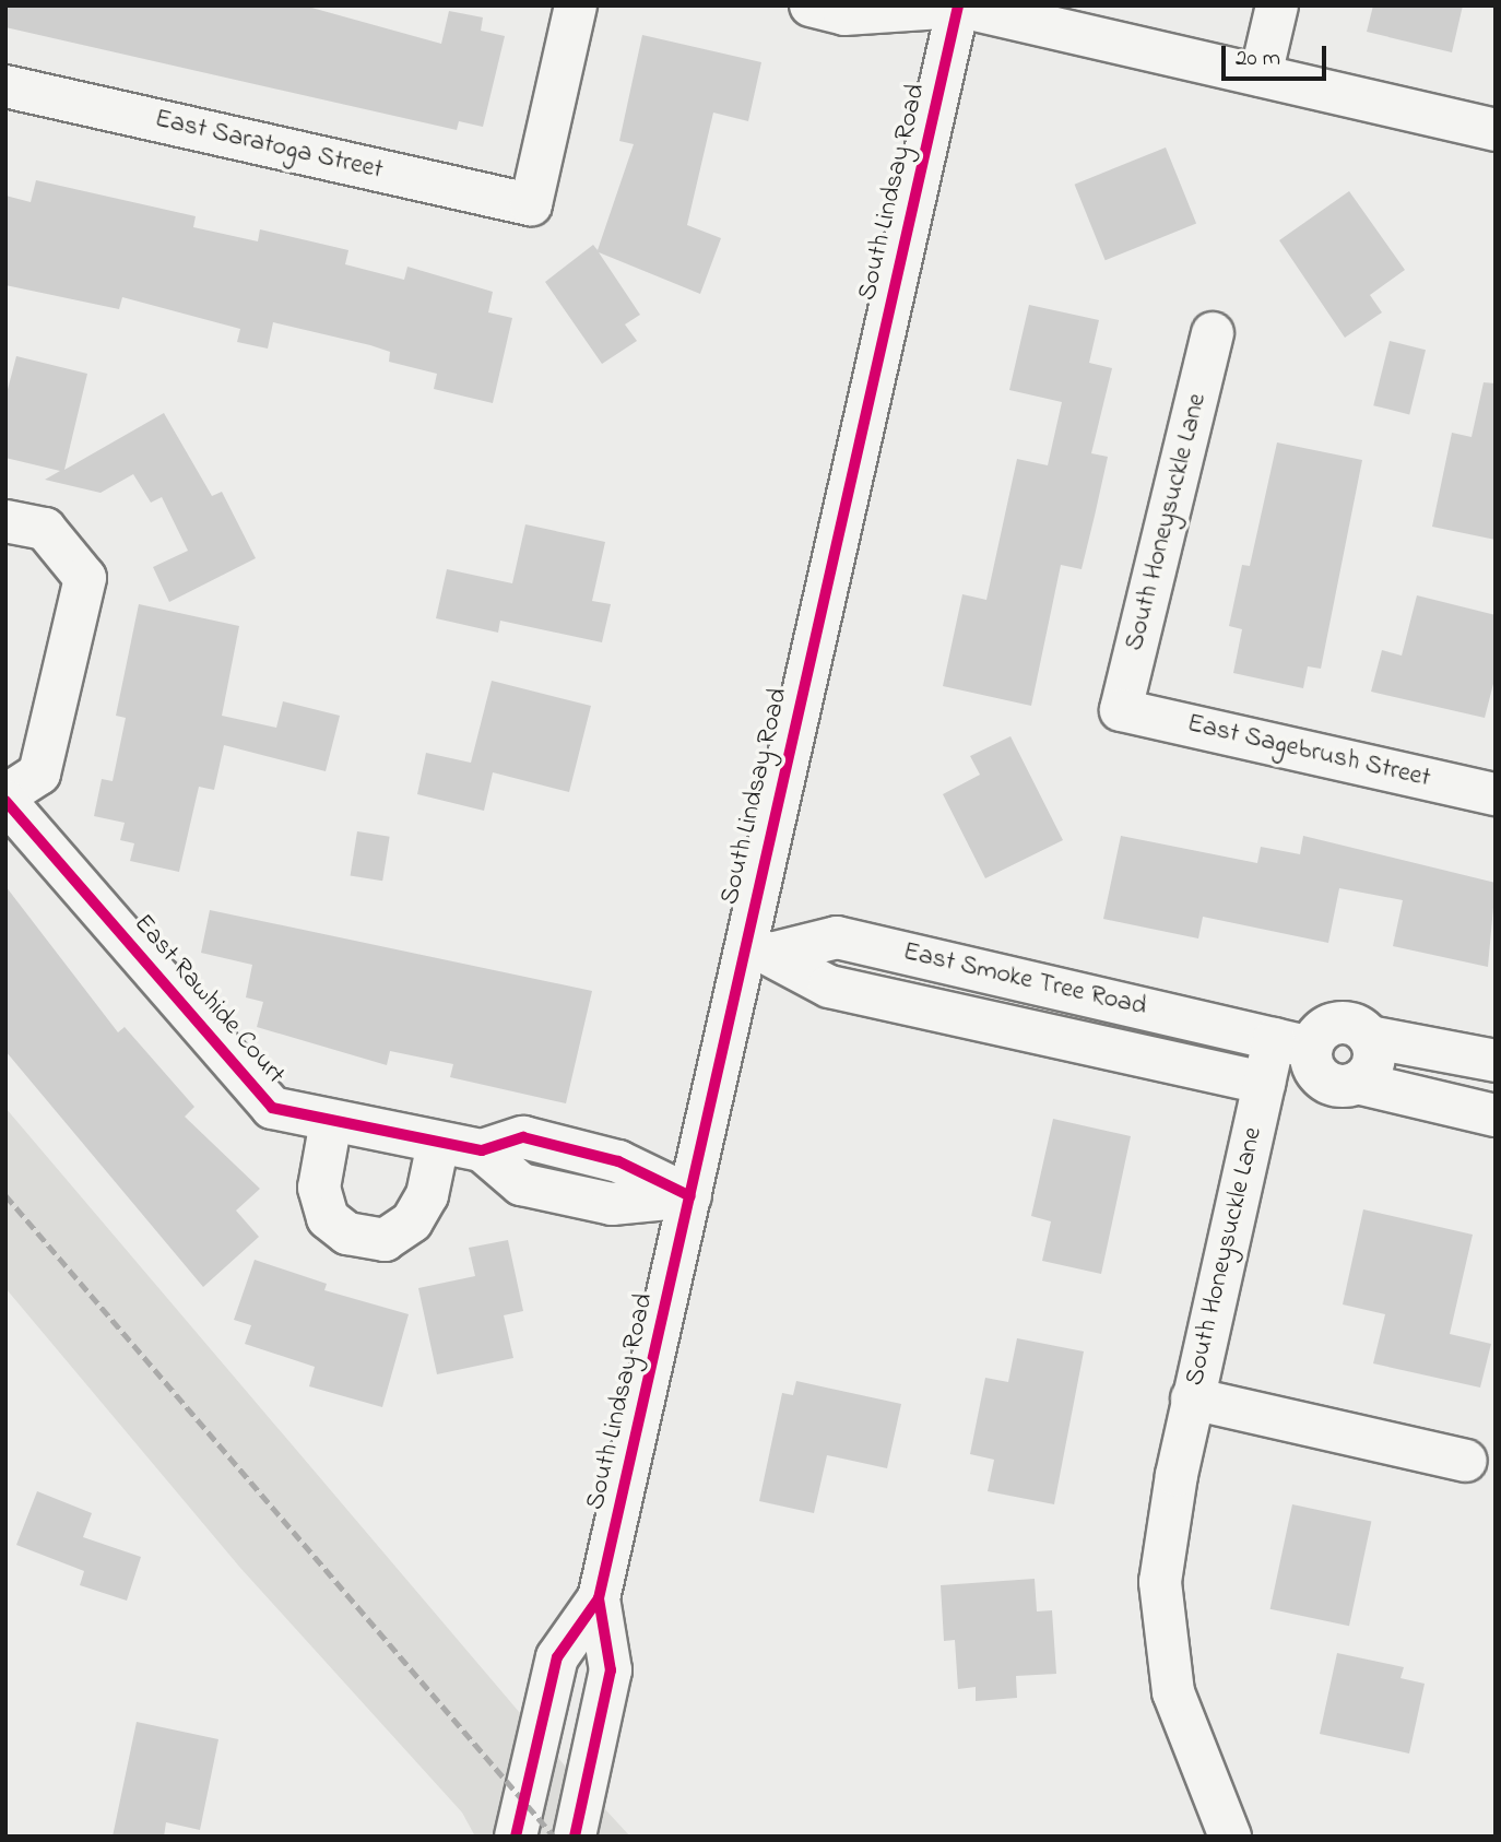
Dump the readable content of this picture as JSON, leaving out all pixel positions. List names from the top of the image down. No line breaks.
{"streets":{"street":["East Saratoga Street","South Lindsay Road","South Honeysuckle Lane","East Sagebrush Street","East Smoke Tree Road","East Rawhide Court"]},"crossings":[["South Lindsay Road","East Smoke Tree Road"],["South Lindsay Road","East Rawhide Court"],["South Honeysuckle Lane","East Sagebrush Street"],["South Honeysuckle Lane","East Smoke Tree Road"]],"scale_bar":"20 m"}
